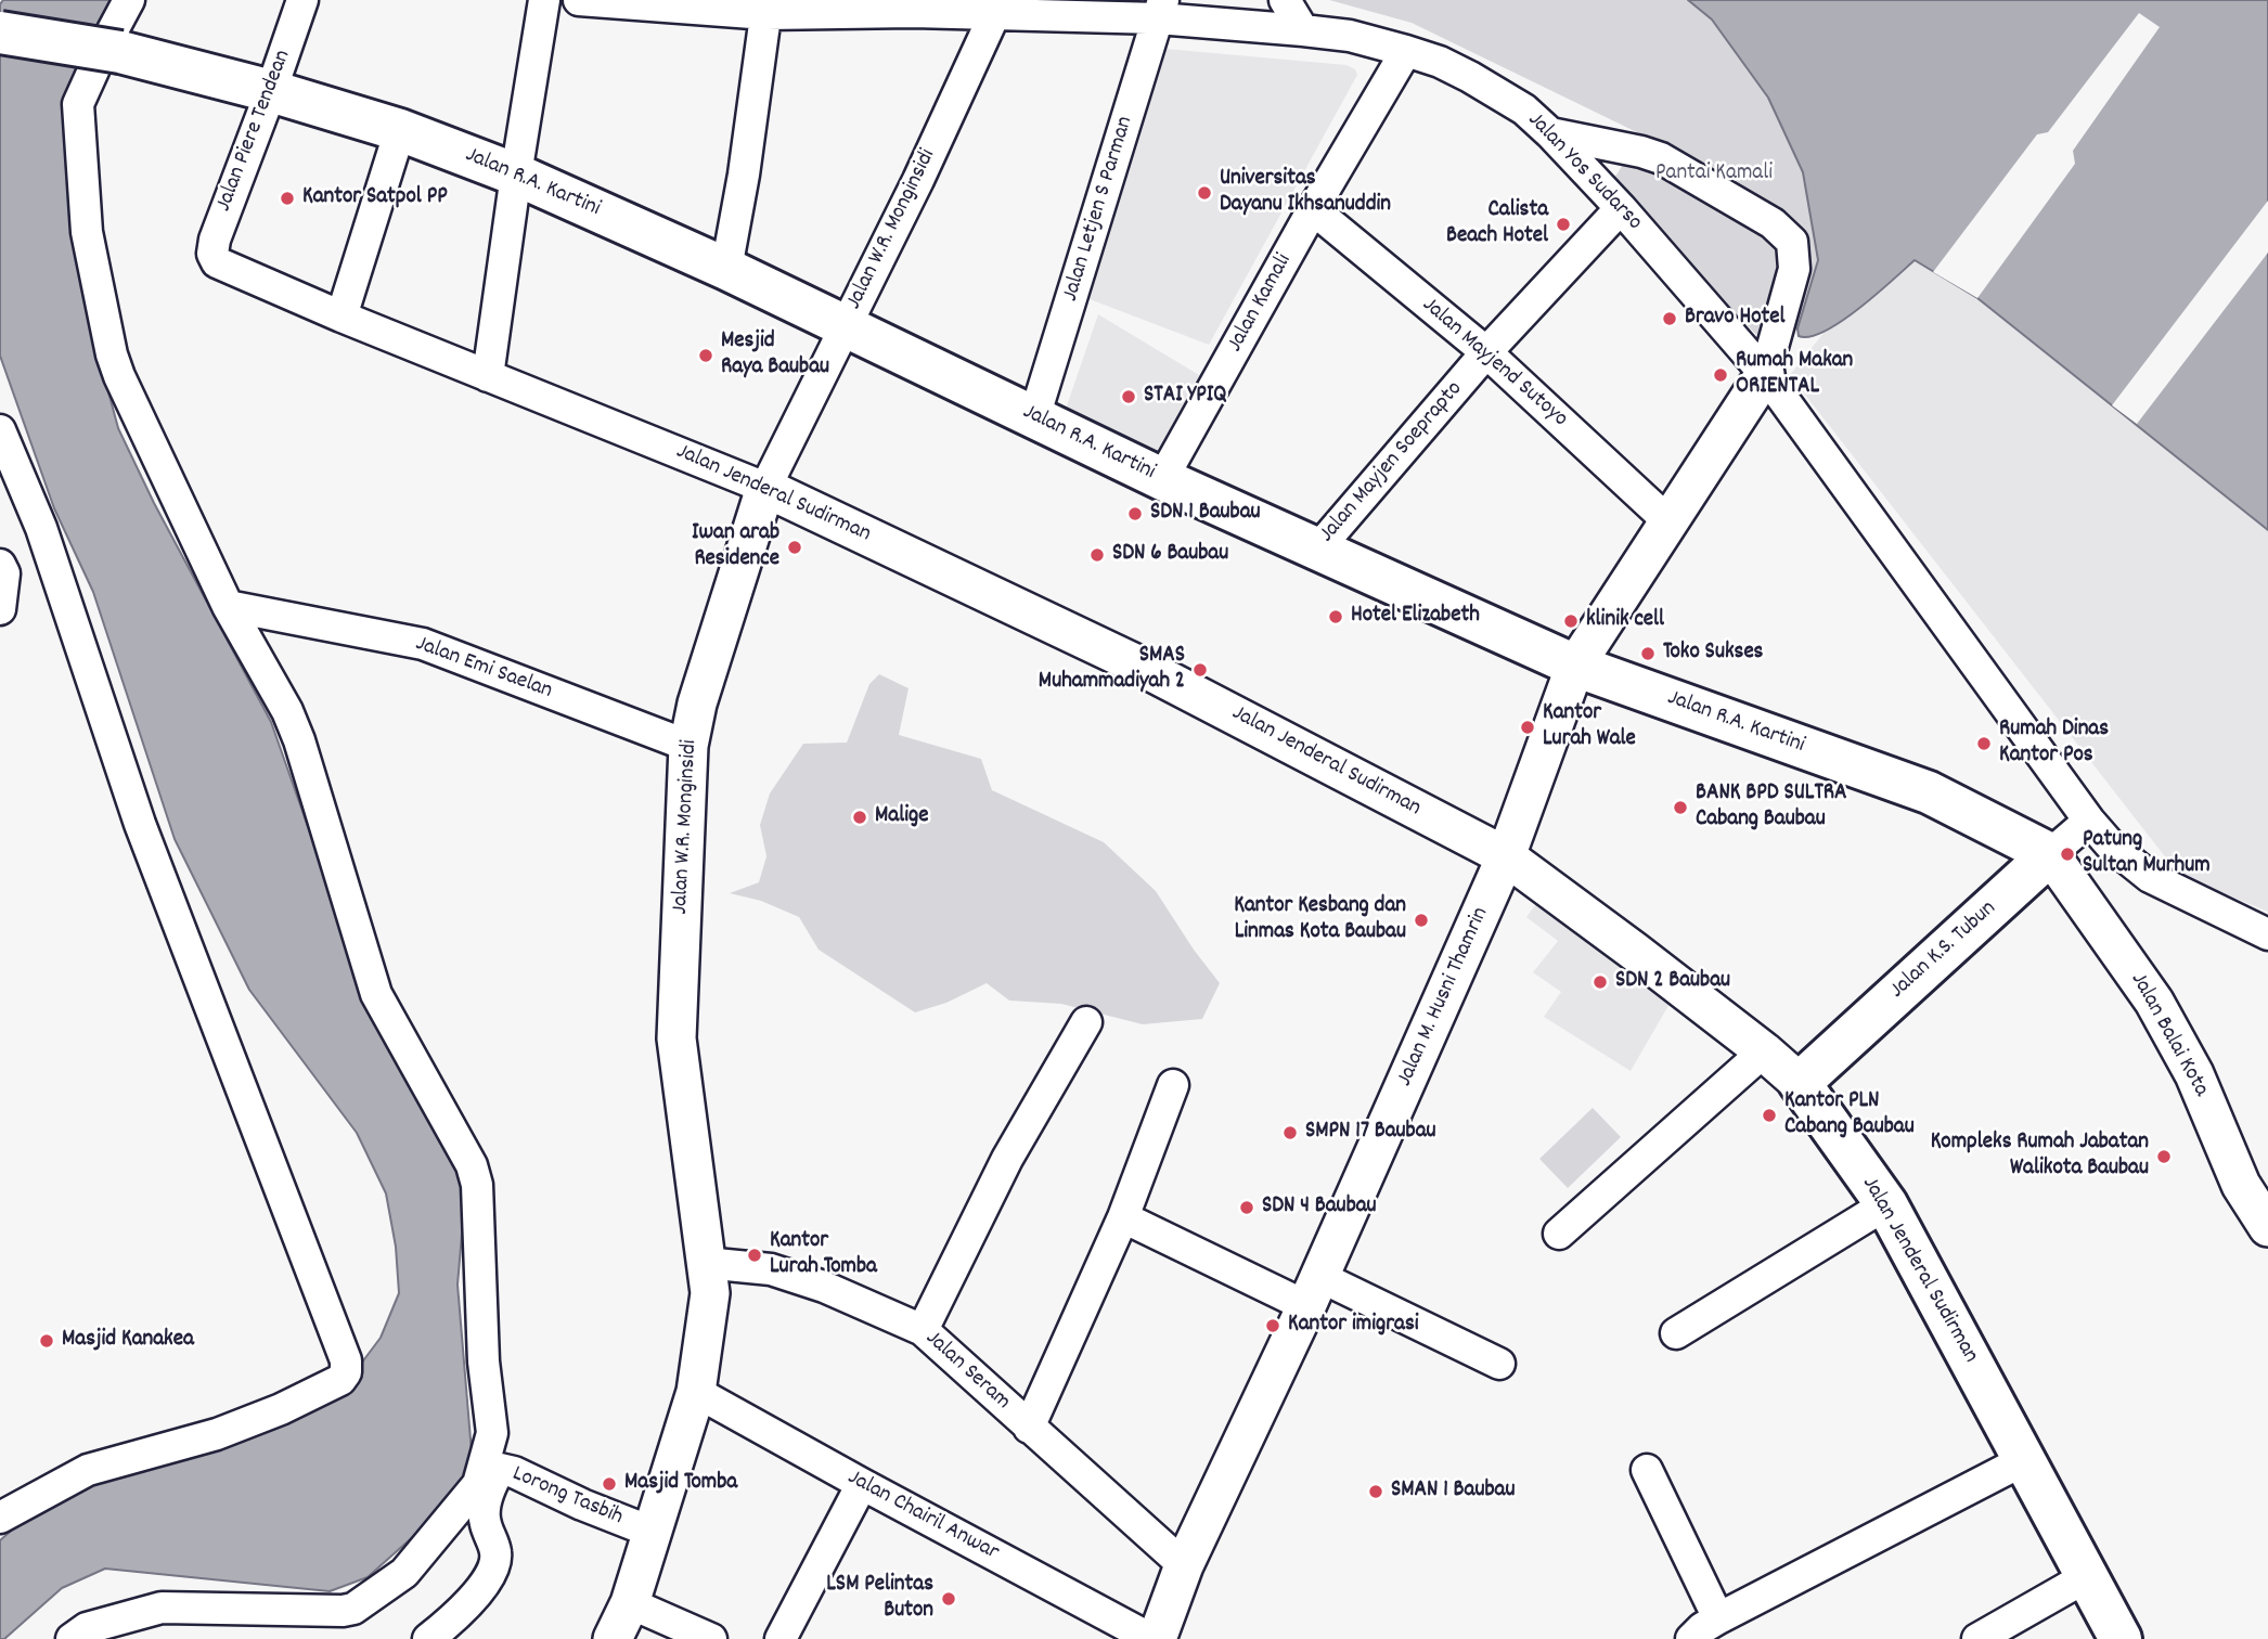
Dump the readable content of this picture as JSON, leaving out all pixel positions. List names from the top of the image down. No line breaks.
{"streets":{"highway":["Jalan R.A. Kartini","Jalan Jenderal Sudirman","Jalan K.S. Tubun"],"main road":["Jalan W.R. Monginsidi","Jalan M. Husni Thamrin","Jalan Balai Kota"],"street":["Jalan Piere Tendean","Jalan Yos Sudarso","Jalan Letjen S Parman","Jalan Kamali","Jalan Mayjend Sutoyo","Jalan Mayjen Soeprapto","Jalan Emi Saelan","Jalan Seram","Lorong Tasbih","Jalan Chairil Anwar"]},"crossings":[["Jalan Piere Tendean","Jalan R.A. Kartini"],["Jalan Piere Tendean","Jalan Jenderal Sudirman"],["Jalan Yos Sudarso","Jalan Letjen S Parman"],["Jalan Yos Sudarso","Jalan W.R. Monginsidi"],["Jalan Yos Sudarso","Jalan Kamali"],["Jalan Yos Sudarso","Jalan Mayjen Soeprapto"],["Jalan Yos Sudarso","Jalan K.S. Tubun"],["Jalan Yos Sudarso","Jalan M. Husni Thamrin"],["Jalan R.A. Kartini","Jalan Letjen S Parman"],["Jalan R.A. Kartini","Jalan W.R. Monginsidi"],["Jalan R.A. Kartini","Jalan Kamali"],["Jalan R.A. Kartini","Jalan Mayjen Soeprapto"],["Jalan R.A. Kartini","Jalan K.S. Tubun"],["Jalan R.A. Kartini","Jalan M. Husni Thamrin"],["Jalan R.A. Kartini","Jalan Balai Kota"],["Jalan W.R. Monginsidi","Jalan Jenderal Sudirman"],["Jalan W.R. Monginsidi","Jalan Emi Saelan"],["Jalan W.R. Monginsidi","Jalan Seram"],["Jalan W.R. Monginsidi","Lorong Tasbih"],["Jalan W.R. Monginsidi","Jalan Chairil Anwar"],["Jalan Kamali","Jalan Mayjend Sutoyo"],["Jalan Mayjend Sutoyo","Jalan Mayjen Soeprapto"],["Jalan Mayjend Sutoyo","Jalan M. Husni Thamrin"],["Jalan Jenderal Sudirman","Jalan K.S. Tubun"],["Jalan Jenderal Sudirman","Jalan M. Husni Thamrin"],["Jalan K.S. Tubun","Jalan Balai Kota"],["Jalan M. Husni Thamrin","Jalan Seram"],["Jalan M. Husni Thamrin","Jalan Chairil Anwar"]],"parks":["Pantai Kamali"],"places":["Universitas Dayanu Ikhsanuddin","Kantor Satpol PP","Calista Beach Hotel","Bravo Hotel","Mesjid Raya Baubau","Rumah Makan ORIENTAL","STAI YPIQ","SDN 1 Baubau","Iwan arab Residence","SDN 6 Baubau","Hotel Elizabeth","klinik cell","Toko Sukses","SMAS Muhammadiyah 2","Kantor Lurah Wale","Rumah Dinas Kantor Pos","BANK BPD SULTRA Cabang Baubau","Malige","Patung Sultan Murhum","Kantor Kesbang dan Linmas Kota Baubau","SDN 2 Baubau","Kantor PLN Cabang Baubau","SMPN 17 Baubau","Kompleks Rumah Jabatan Walikota Baubau","SDN 4 Baubau","Kantor Lurah Tomba","Kantor imigrasi","Masjid Kanakea","Masjid Tomba","SMAN 1 Baubau","LSM Pelintas Buton"]}
